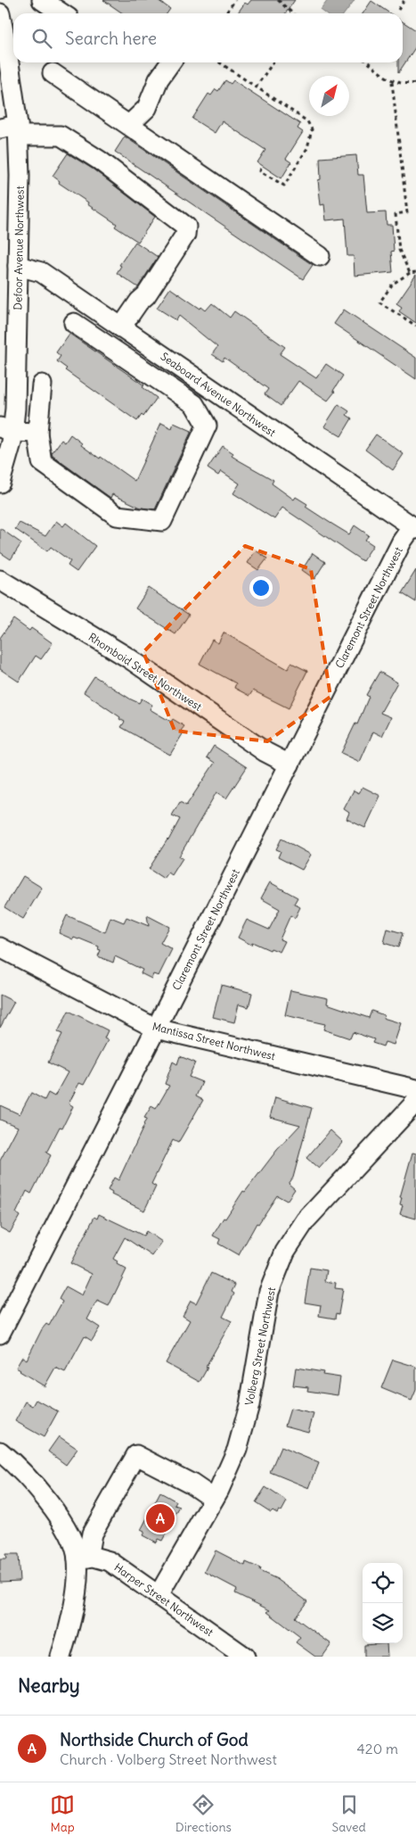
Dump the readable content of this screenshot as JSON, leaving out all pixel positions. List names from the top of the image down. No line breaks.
{"streets":{"street":["Defoor Avenue Northwest","Seaboard Avenue Northwest","Claremont Street Northwest","Rhomboid Street Northwest","Mantissa Street Northwest","Volberg Street Northwest","Harper Street Northwest"]},"crossings":[["Defoor Avenue Northwest","Seaboard Avenue Northwest"],["Seaboard Avenue Northwest","Claremont Street Northwest"],["Claremont Street Northwest","Rhomboid Street Northwest"],["Claremont Street Northwest","Mantissa Street Northwest"],["Volberg Street Northwest","Harper Street Northwest"]],"north":"top right","page":{"search":"Search here","pins":"A","heading":"Nearby","list":[{"mark":"A","name":"Northside Church of God","note":"Church · Volberg Street Northwest","value":"420 m"}],"nav":["Map","Directions","Saved"]}}
